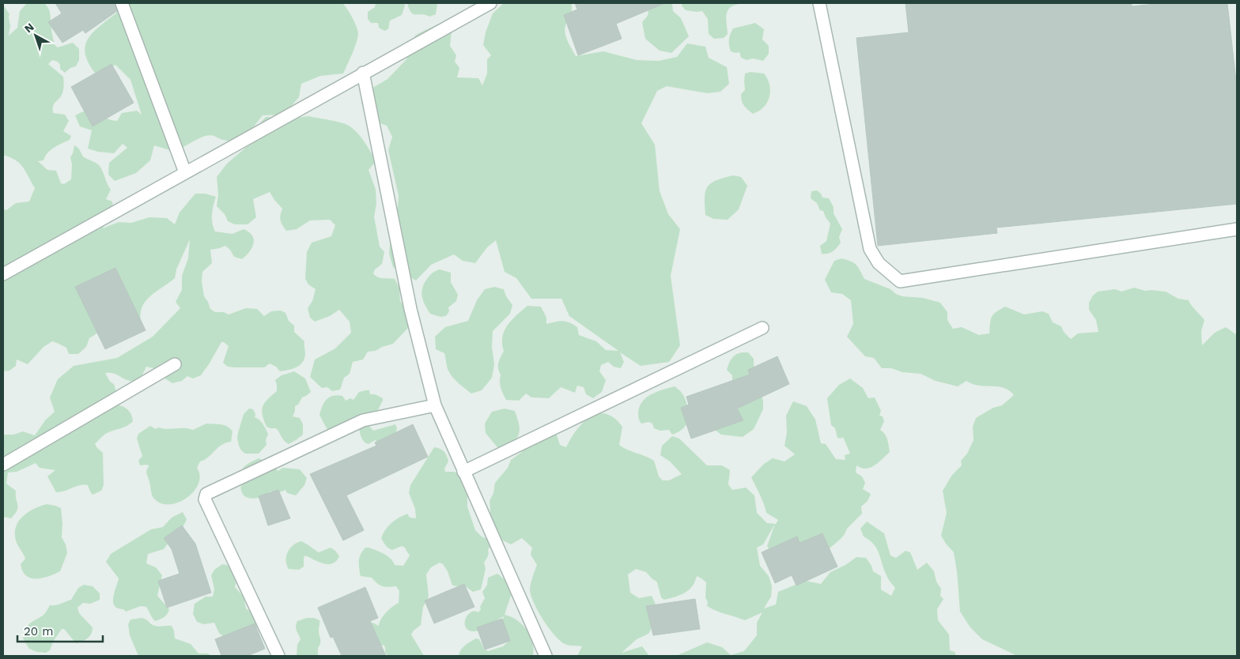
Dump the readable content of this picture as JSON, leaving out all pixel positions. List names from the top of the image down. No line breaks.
{"scale_bar":"20 m","north":"top left"}
